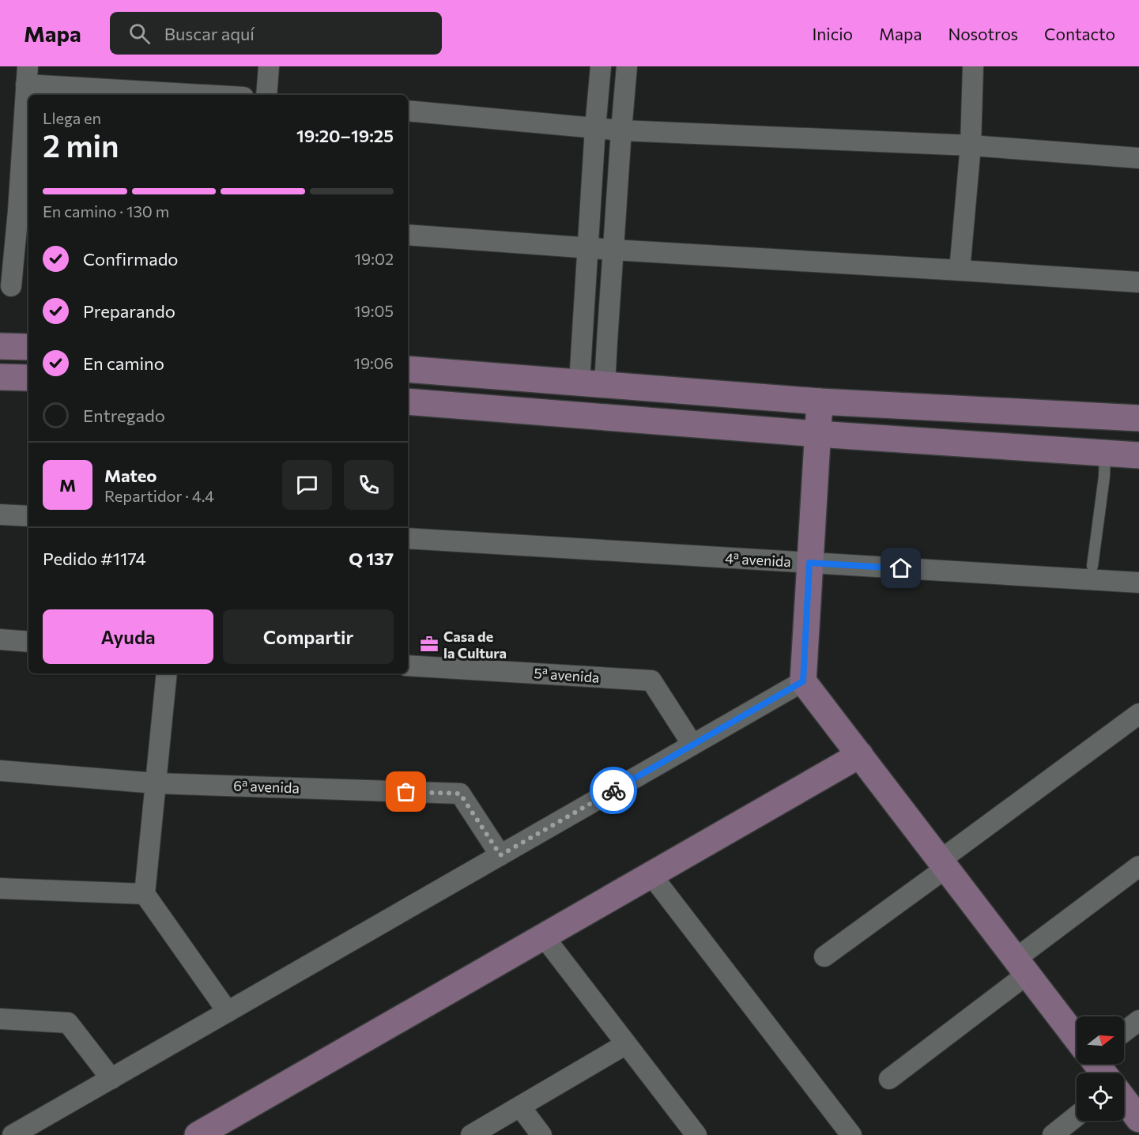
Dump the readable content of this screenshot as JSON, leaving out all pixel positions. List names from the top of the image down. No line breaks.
{"streets":{"street":["4ª avenida","5ª avenida","6ª avenida"]},"places":{"office":["Casa de la Cultura"]},"north":"right","page":{"header":"Mapa","search":"Buscar aquí","nav":["Inicio","Mapa","Nosotros","Contacto"],"heading":["2 min","Llega en","19:20–19:25"],"panel":["Mateo","Repartidor · 4.4","Pedido #1174","Q 137"],"bar":"En camino · 130 m","list":[["Confirmado","19:02"],["Preparando","19:05"],["En camino","19:06"],"Entregado"],"round":"M","buttons":["Ayuda","Compartir"]}}
